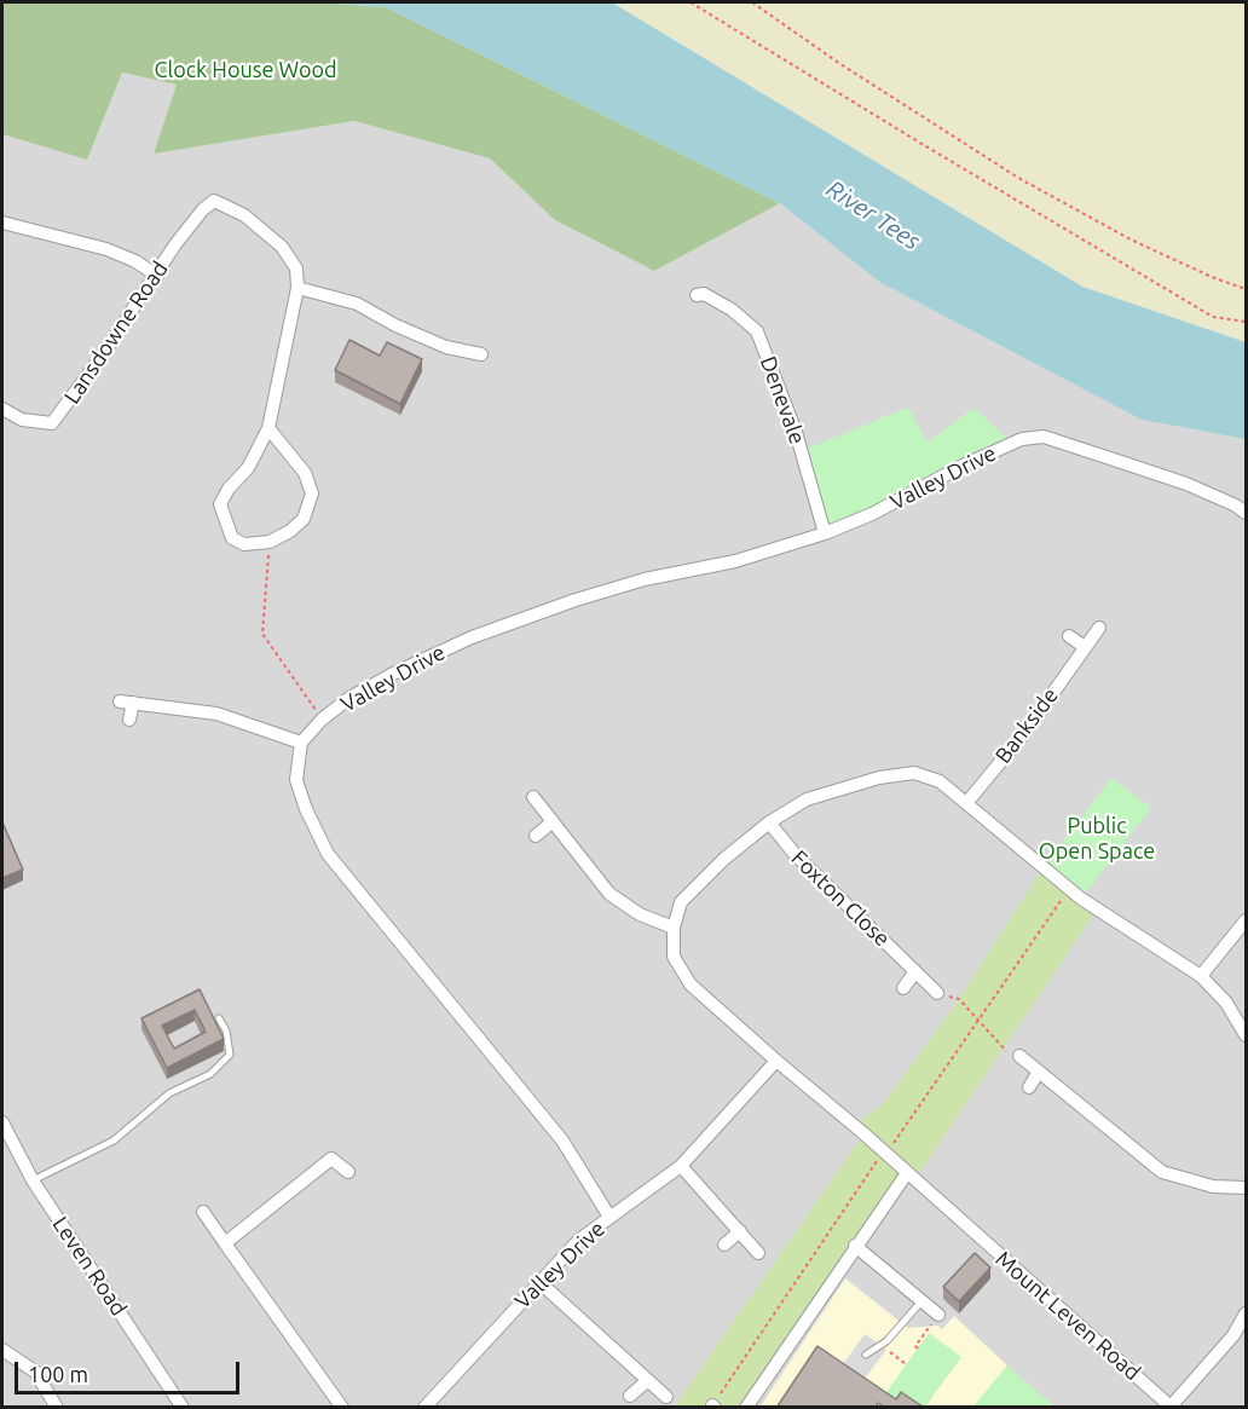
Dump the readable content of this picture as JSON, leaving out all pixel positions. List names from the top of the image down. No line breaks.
{"streets":{"street":["Lansdowne Road","Denevale","Valley Drive","Bankside","Foxton Close","Leven Road","Mount Leven Road"]},"crossings":[["Denevale","Valley Drive"]],"water":["River Tees"],"parks":["Clock House Wood","Public Open Space"],"scale_bar":"100 m"}
